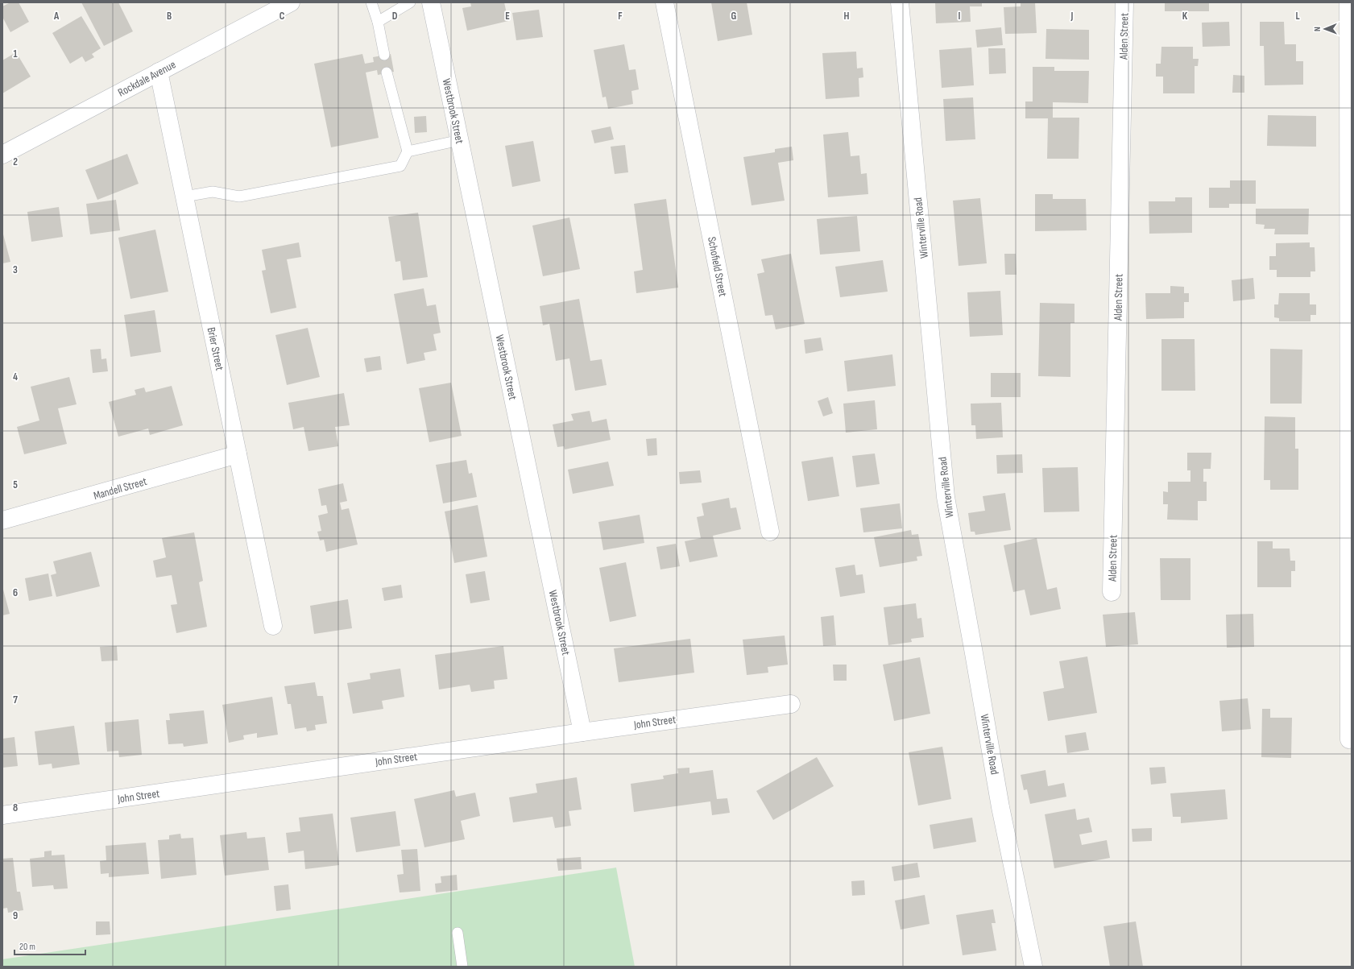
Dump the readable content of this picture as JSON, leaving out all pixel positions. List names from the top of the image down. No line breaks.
{"streets":{"street":["Alden Street","Rockdale Avenue","Westbrook Street","Winterville Road","Schofield Street","Brier Street","Mandell Street","John Street"]},"crossings":[["Rockdale Avenue","Brier Street"],["Westbrook Street","John Street"],["Brier Street","Mandell Street"]],"scale_bar":"20 m","north":"left","grid":{"columns":["A","B","C","D","E","F","G","H","I","J","K","L"],"rows":["1","2","3","4","5","6","7","8","9"]}}
